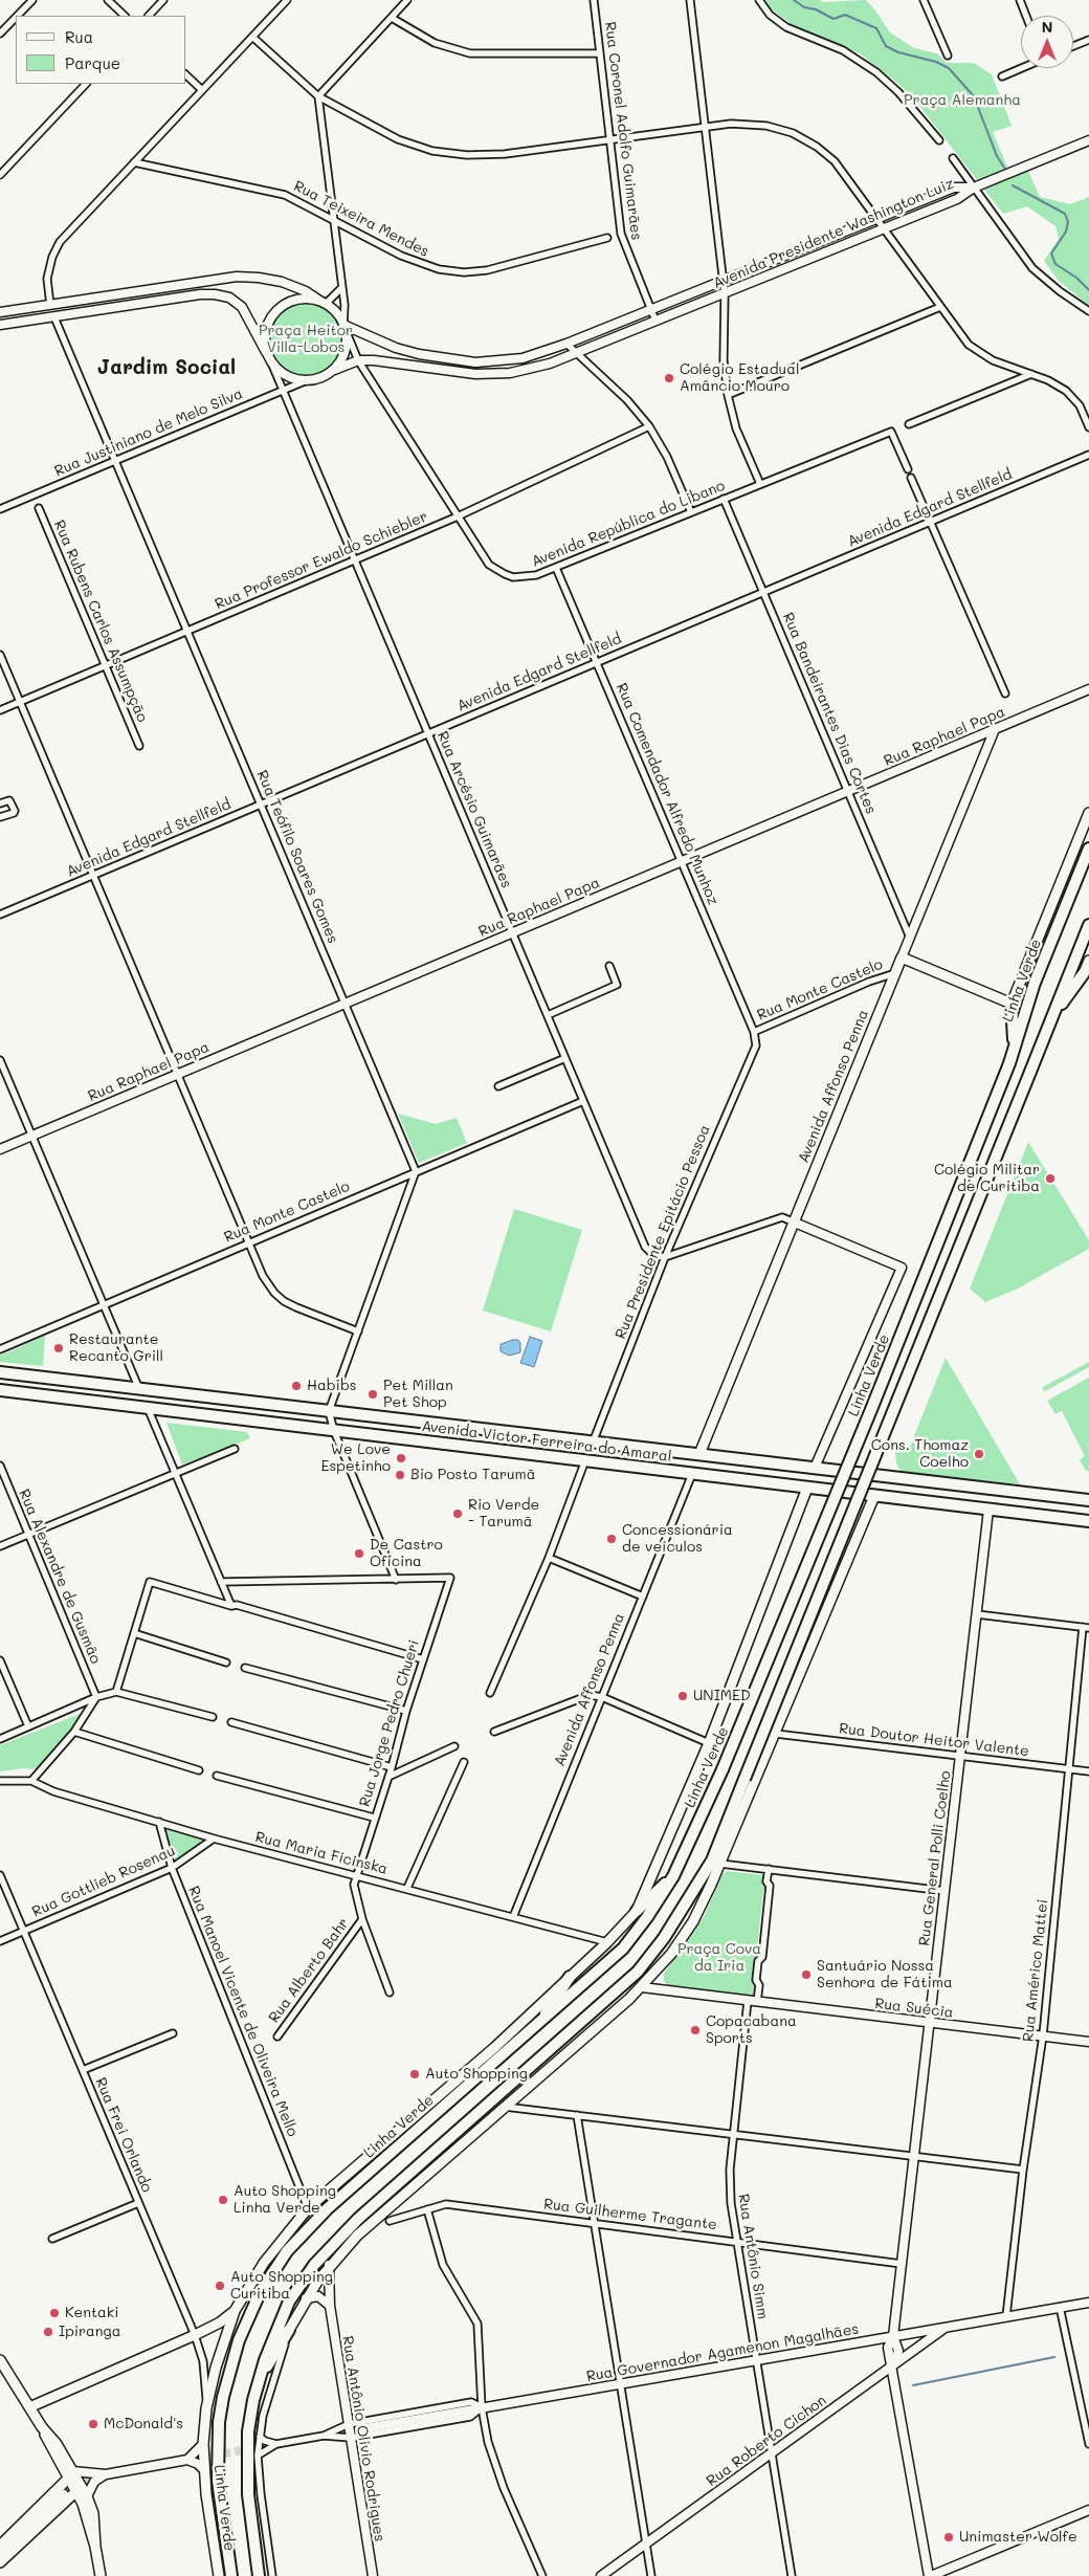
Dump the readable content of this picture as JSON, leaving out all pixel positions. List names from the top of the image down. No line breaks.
{"streets":{"highway":["Linha Verde","Avenida Victor Ferreira do Amaral"],"main road":["Avenida Affonso Penna"],"street":["Rua Coronel Adolfo Guimarães","Rua Teixeira Mendes","Avenida Presidente Washington Luiz","Rua Justiniano de Melo Silva","Avenida Edgard Stellfeld","Avenida República do Líbano","Rua Professor Ewaldo Schiebler","Rua Rubens Carlos Assumpção","Rua Bandeirantes Dias Cortes","Rua Raphael Papa","Rua Comendador Alfredo Munhoz","Rua Arcésio Guimarães","Rua Teófilo Soares Gomes","Rua Monte Castelo","Rua Presidente Epitácio Pessoa","Rua Alexandre de Gusmão","Rua Jorge Pedro Chueri","Rua Doutor Heitor Valente","Rua Maria Ficinska","Rua General Polli Coelho","Rua Gottlieb Rosenau","Rua Alberto Bahr","Rua Américo Mattei","Rua Suécia","Rua Manoel Vicente de Oliveira Mello","Rua Frei Orlando","Rua Guilherme Tragante","Rua Antônio Simm","Rua Governador Agamenon Magalhães","Rua Antônio Olívio Rodrigues","Rua Roberto Cichon"]},"crossings":[["Rua Coronel Adolfo Guimarães","Avenida Presidente Washington Luiz"],["Avenida Presidente Washington Luiz","Rua Justiniano de Melo Silva"],["Avenida Presidente Washington Luiz","Avenida República do Líbano"],["Avenida Presidente Washington Luiz","Rua Arcésio Guimarães"],["Rua Justiniano de Melo Silva","Avenida República do Líbano"],["Rua Justiniano de Melo Silva","Rua Arcésio Guimarães"],["Rua Justiniano de Melo Silva","Rua Teófilo Soares Gomes"],["Avenida Edgard Stellfeld","Rua Bandeirantes Dias Cortes"],["Avenida Edgard Stellfeld","Rua Comendador Alfredo Munhoz"],["Avenida Edgard Stellfeld","Rua Arcésio Guimarães"],["Avenida Edgard Stellfeld","Rua Teófilo Soares Gomes"],["Avenida República do Líbano","Rua Professor Ewaldo Schiebler"],["Avenida República do Líbano","Rua Bandeirantes Dias Cortes"],["Avenida República do Líbano","Rua Comendador Alfredo Munhoz"],["Avenida República do Líbano","Rua Arcésio Guimarães"],["Rua Professor Ewaldo Schiebler","Rua Rubens Carlos Assumpção"],["Rua Professor Ewaldo Schiebler","Rua Arcésio Guimarães"],["Rua Professor Ewaldo Schiebler","Rua Teófilo Soares Gomes"],["Rua Bandeirantes Dias Cortes","Rua Raphael Papa"],["Rua Bandeirantes Dias Cortes","Avenida Affonso Penna"],["Rua Raphael Papa","Rua Comendador Alfredo Munhoz"],["Rua Raphael Papa","Rua Arcésio Guimarães"],["Rua Raphael Papa","Rua Teófilo Soares Gomes"],["Rua Raphael Papa","Avenida Affonso Penna"],["Rua Comendador Alfredo Munhoz","Rua Monte Castelo"],["Rua Comendador Alfredo Munhoz","Rua Presidente Epitácio Pessoa"],["Rua Arcésio Guimarães","Rua Monte Castelo"],["Rua Arcésio Guimarães","Rua Presidente Epitácio Pessoa"],["Rua Teófilo Soares Gomes","Rua Monte Castelo"],["Linha Verde","Avenida Affonso Penna"],["Linha Verde","Avenida Victor Ferreira do Amaral"],["Linha Verde","Rua Maria Ficinska"],["Linha Verde","Rua Manoel Vicente de Oliveira Mello"],["Linha Verde","Rua Frei Orlando"],["Rua Monte Castelo","Avenida Affonso Penna"],["Rua Monte Castelo","Rua Presidente Epitácio Pessoa"],["Avenida Affonso Penna","Avenida Victor Ferreira do Amaral"],["Avenida Affonso Penna","Rua Maria Ficinska"],["Rua Presidente Epitácio Pessoa","Avenida Victor Ferreira do Amaral"],["Avenida Victor Ferreira do Amaral","Rua General Polli Coelho"],["Rua Jorge Pedro Chueri","Rua Maria Ficinska"],["Rua Jorge Pedro Chueri","Rua Alberto Bahr"],["Rua Doutor Heitor Valente","Rua General Polli Coelho"],["Rua Doutor Heitor Valente","Rua Américo Mattei"],["Rua Maria Ficinska","Rua Gottlieb Rosenau"],["Rua Maria Ficinska","Rua Manoel Vicente de Oliveira Mello"],["Rua General Polli Coelho","Rua Suécia"],["Rua General Polli Coelho","Rua Guilherme Tragante"],["Rua General Polli Coelho","Rua Governador Agamenon Magalhães"],["Rua General Polli Coelho","Rua Roberto Cichon"],["Rua Gottlieb Rosenau","Rua Manoel Vicente de Oliveira Mello"],["Rua Gottlieb Rosenau","Rua Frei Orlando"],["Rua Américo Mattei","Rua Suécia"],["Rua Américo Mattei","Rua Governador Agamenon Magalhães"],["Rua Suécia","Rua Antônio Simm"],["Rua Guilherme Tragante","Rua Antônio Simm"],["Rua Antônio Simm","Rua Governador Agamenon Magalhães"],["Rua Antônio Simm","Rua Roberto Cichon"],["Rua Governador Agamenon Magalhães","Rua Roberto Cichon"]],"districts":["Jardim Social"],"parks":["Praça Alemanha","Praça Heitor Villa-Lobos","Praça Cova da Iria"],"places":["Colégio Estadual Amâncio Mouro","Colégio Militar de Curitiba","Restaurante Recanto Grill","Habibs","Pet Millan Pet Shop","Cons. Thomaz Coelho","We Love Espetinho","Bio Posto Tarumã","Rio Verde - Tarumã","Concessionária de veículos","De Castro Oficina","UNIMED","Santuário Nossa Senhora de Fátima","Copacabana Sports","Auto Shopping","Auto Shopping Linha Verde","Auto Shopping Curitiba","Kentaki","Ipiranga","McDonald's","Unimaster Wolfe"],"legend":["Rua","Parque"],"north":"top"}
